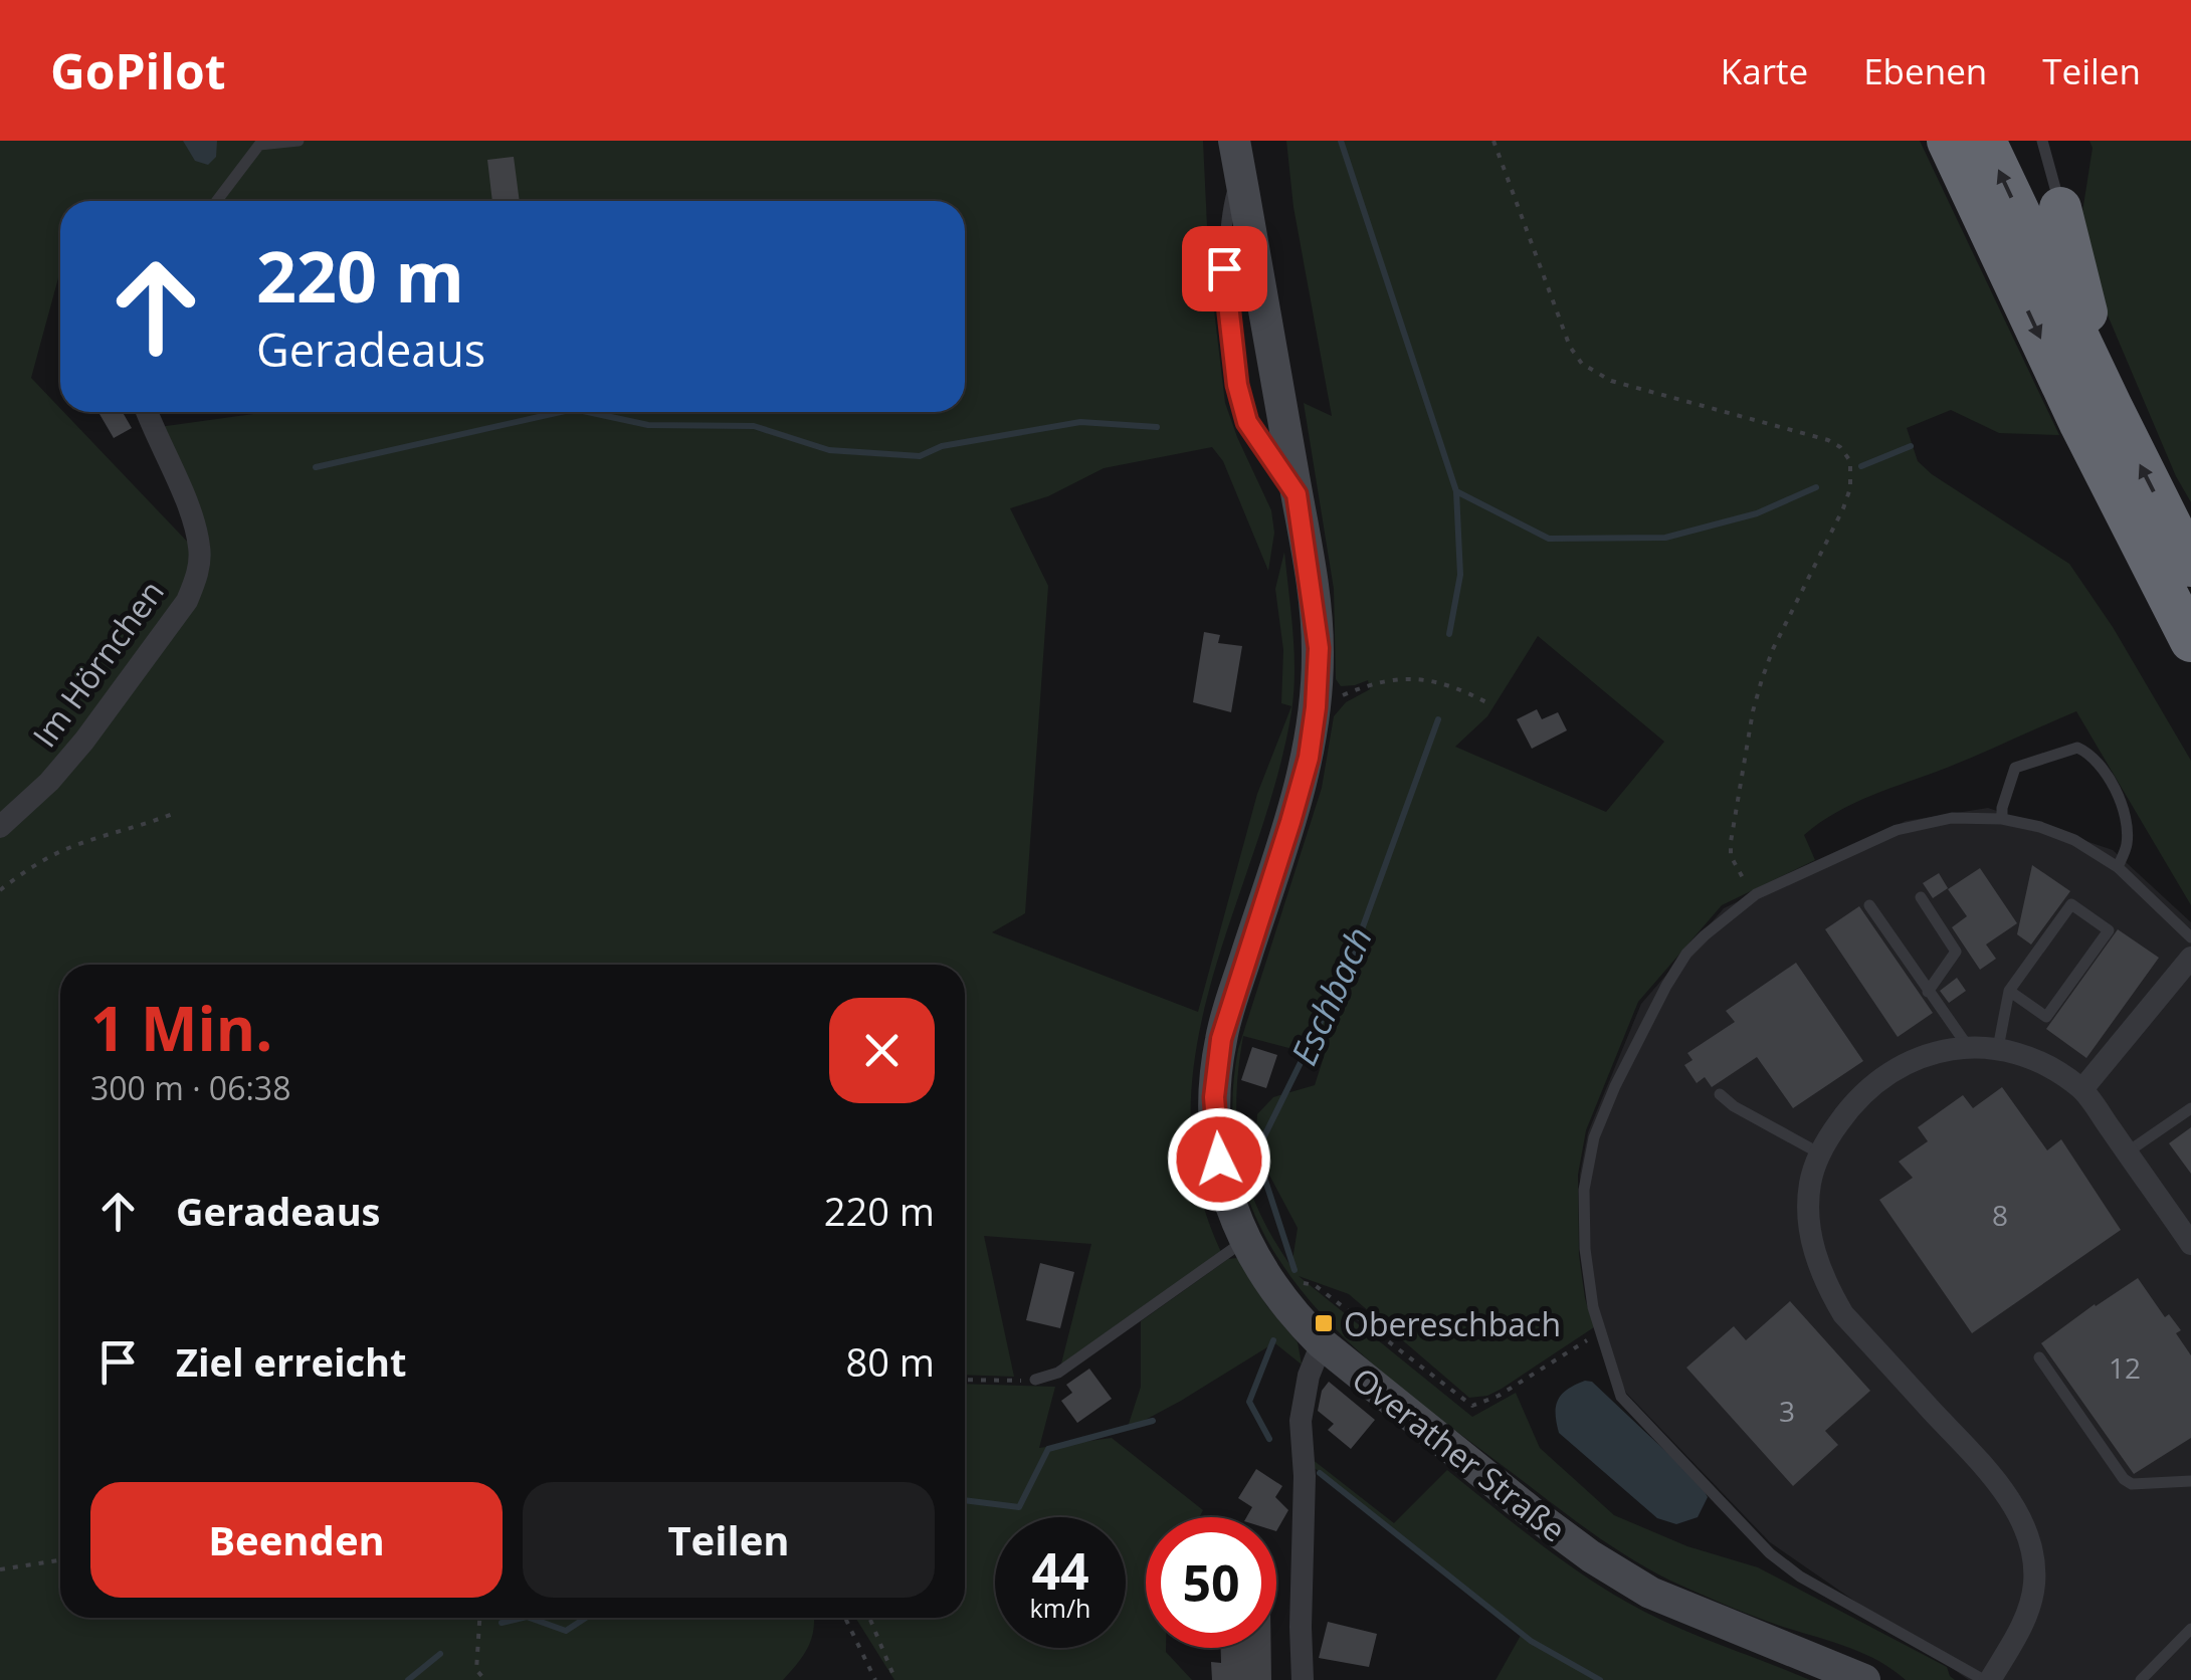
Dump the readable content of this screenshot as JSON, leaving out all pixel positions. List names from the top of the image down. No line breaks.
{"streets":{"main road":["Overather Straße"],"street":["Im Hörnchen"]},"water":["Eschbach"],"places":{"transit":["Obereschbach"]},"house_numbers":["8","12","3"],"page":{"header":"GoPilot","nav":["Karte","Ebenen","Teilen"],"turn":["220 m","Geradeaus"],"heading":["1 Min.","300 m · 06:38"],"list":[{"name":"Geradeaus","value":"220 m"},{"name":"Ziel erreicht","value":"80 m"}],"buttons":["Beenden","Teilen"],"speed":"44 km/h","limit":"50"}}
